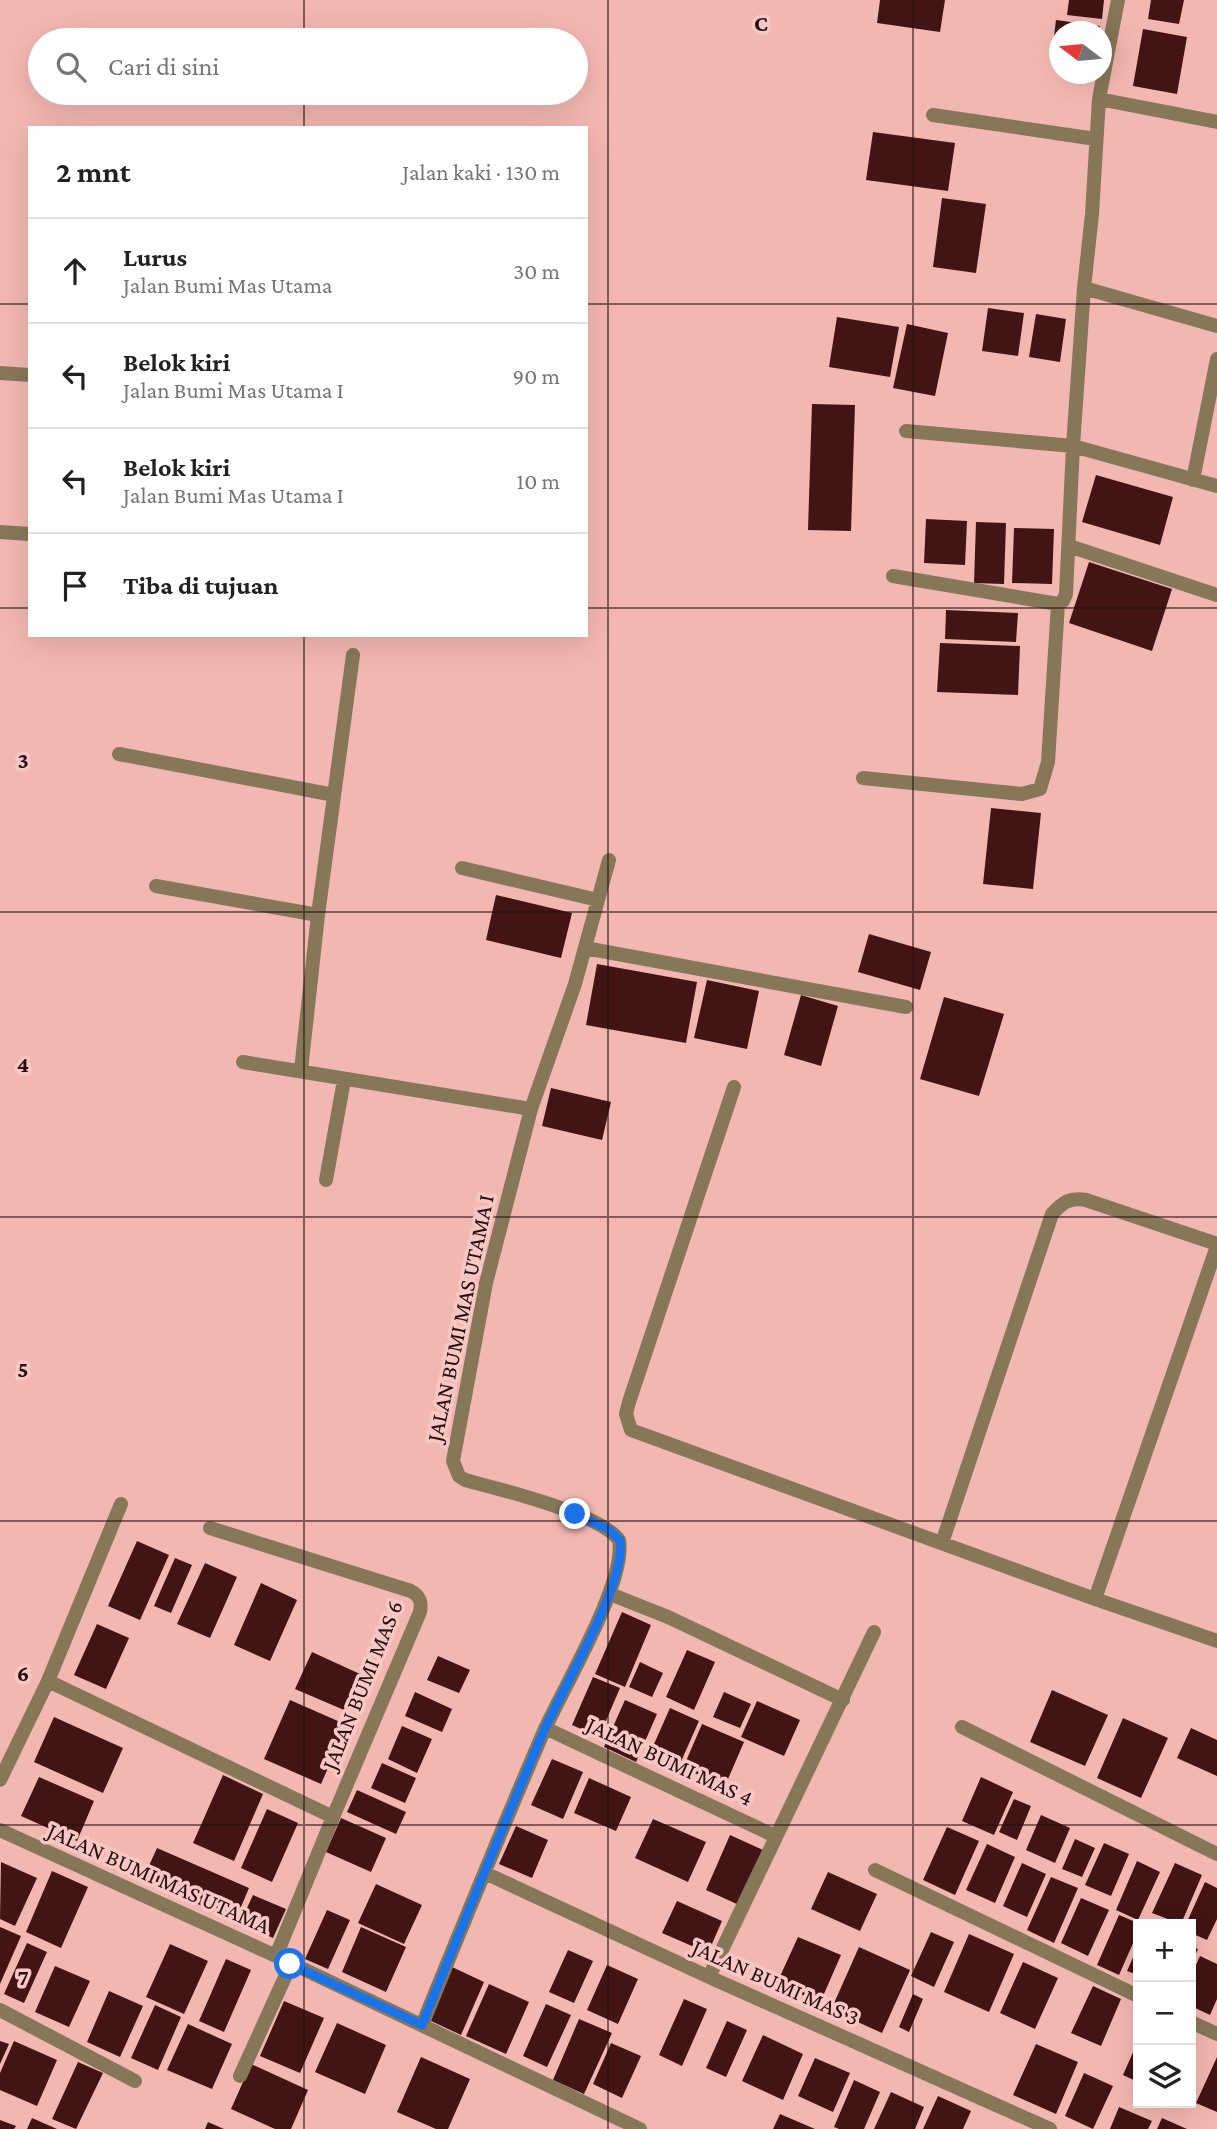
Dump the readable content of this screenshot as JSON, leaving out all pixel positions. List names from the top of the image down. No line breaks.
{"streets":{"street":["JALAN BUMI MAS UTAMA I","JALAN BUMI MAS 6","JALAN BUMI MAS 4","JALAN BUMI MAS UTAMA","JALAN BUMI MAS 3"]},"crossings":[["JALAN BUMI MAS UTAMA I","JALAN BUMI MAS 4"],["JALAN BUMI MAS UTAMA I","JALAN BUMI MAS UTAMA"],["JALAN BUMI MAS UTAMA I","JALAN BUMI MAS 3"],["JALAN BUMI MAS 6","JALAN BUMI MAS UTAMA"]],"north":"left","page":{"search":"Cari di sini","heading":["2 mnt","Jalan kaki · 130 m"],"list":[["Lurus","Jalan Bumi Mas Utama","30 m"],["Belok kiri","Jalan Bumi Mas Utama I","90 m"],["Belok kiri","Jalan Bumi Mas Utama I","10 m"],"Tiba di tujuan"],"map_buttons":["+","−"]},"grid":{"columns":["C"],"rows":["3","4","5","6","7"]}}
